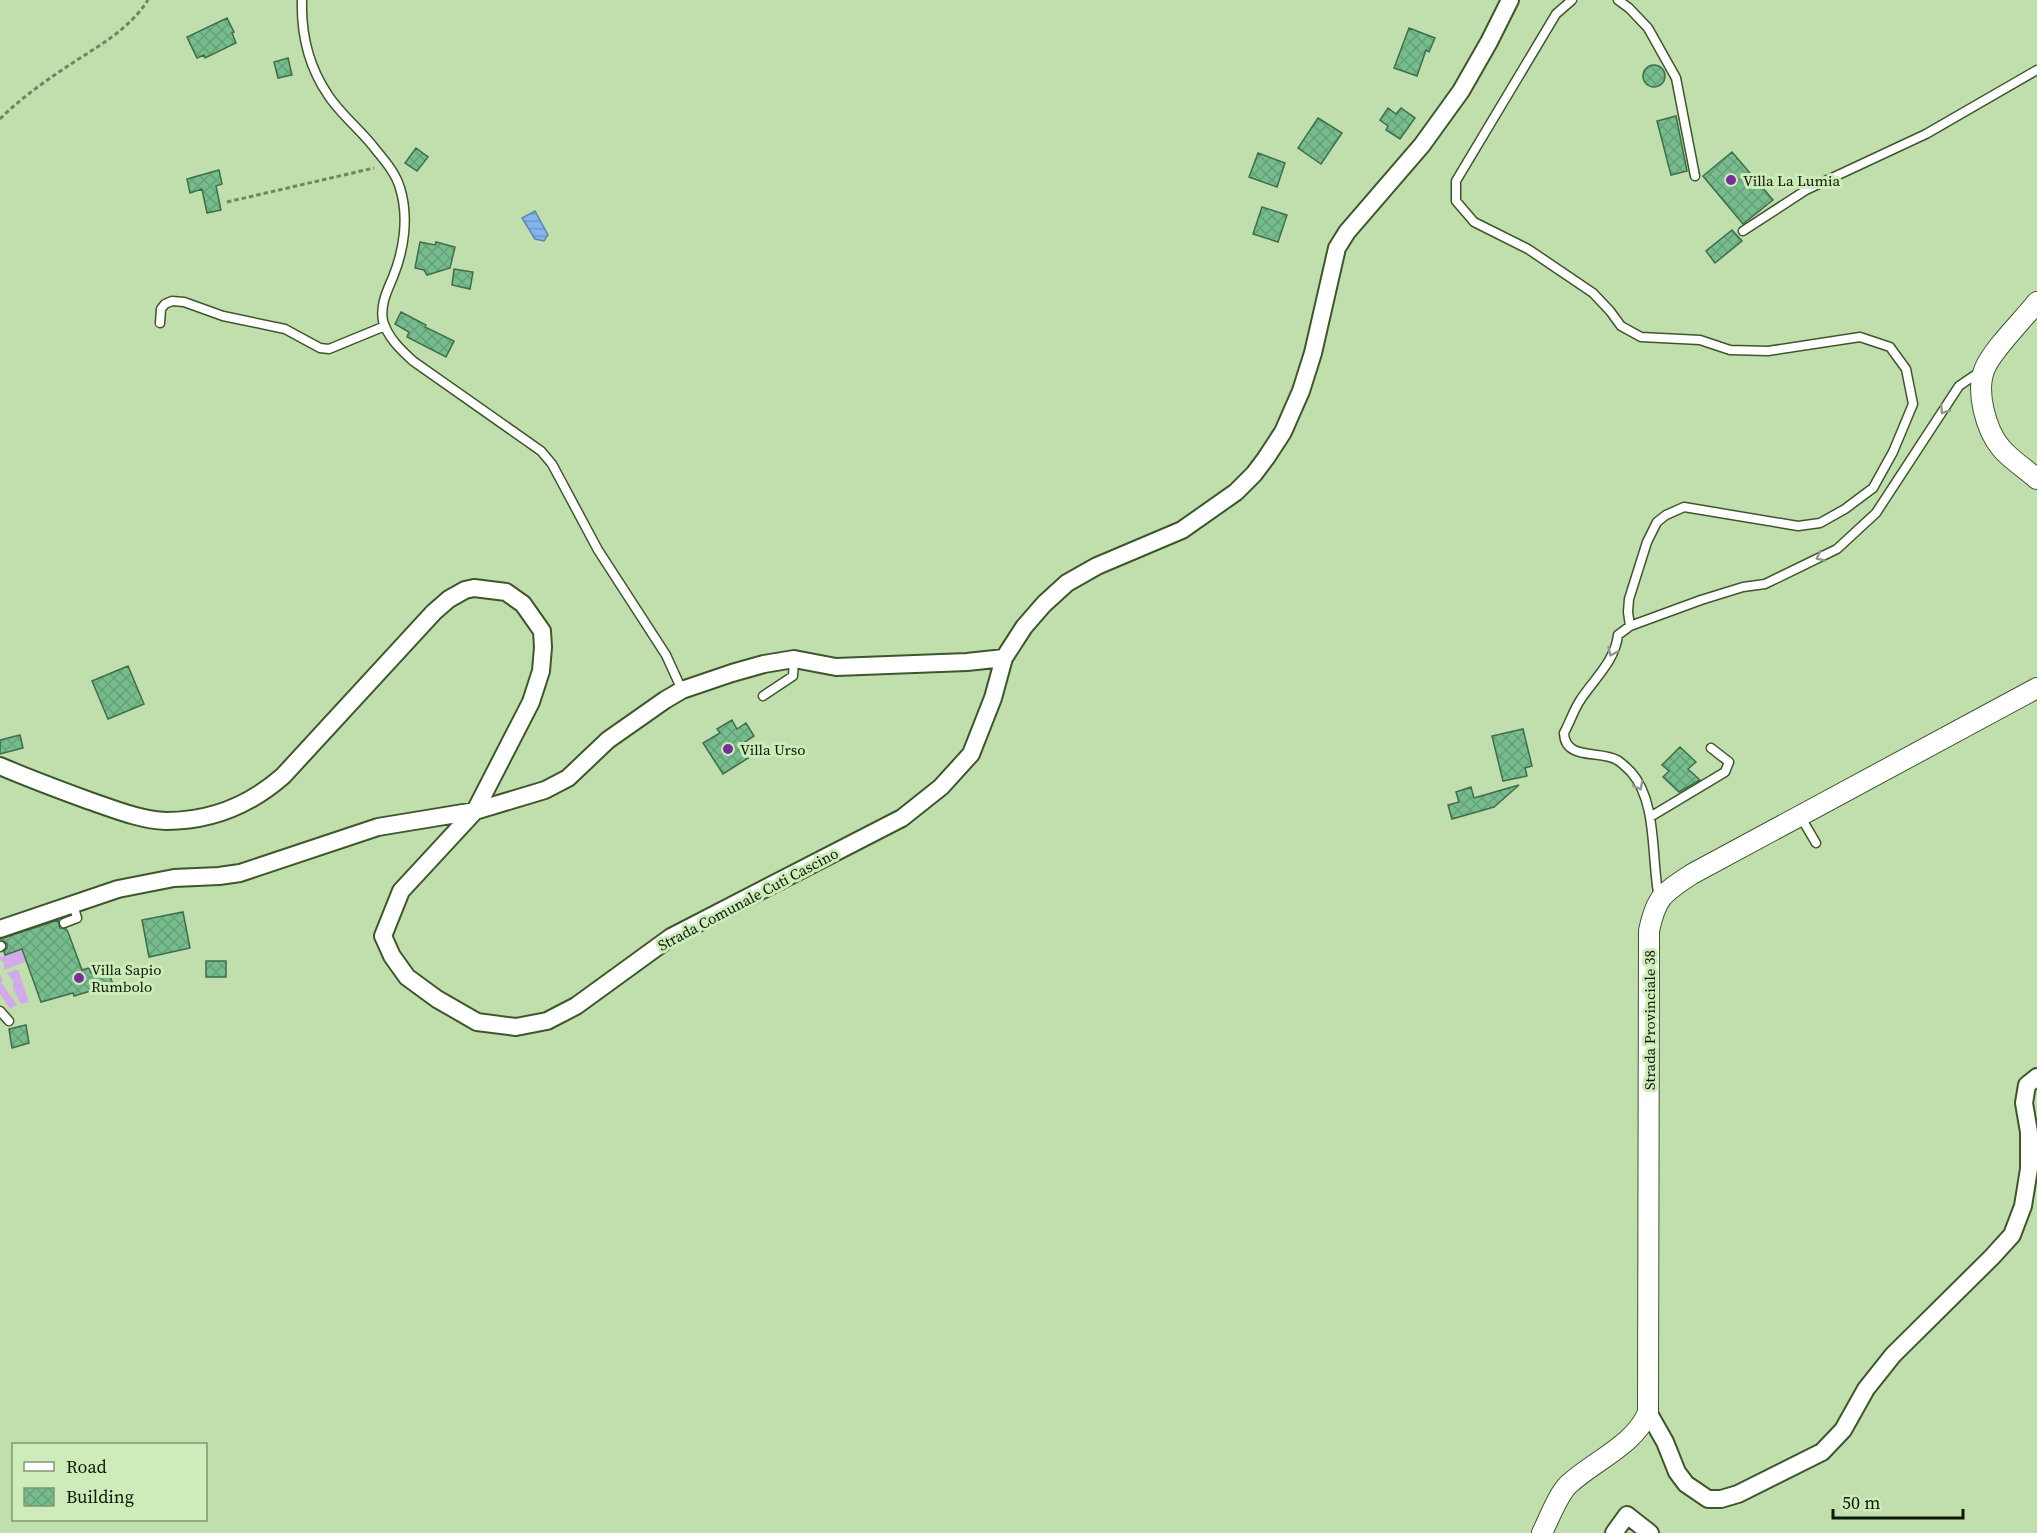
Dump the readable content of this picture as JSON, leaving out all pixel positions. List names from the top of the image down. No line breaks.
{"streets":{"street":["Strada Comunale Cuti Cascino","Strada Provinciale 38"]},"places":["Villa La Lumia","Villa Urso","Villa Sapio Rumbolo"],"legend":["Road","Building"],"scale_bar":"50 m"}
